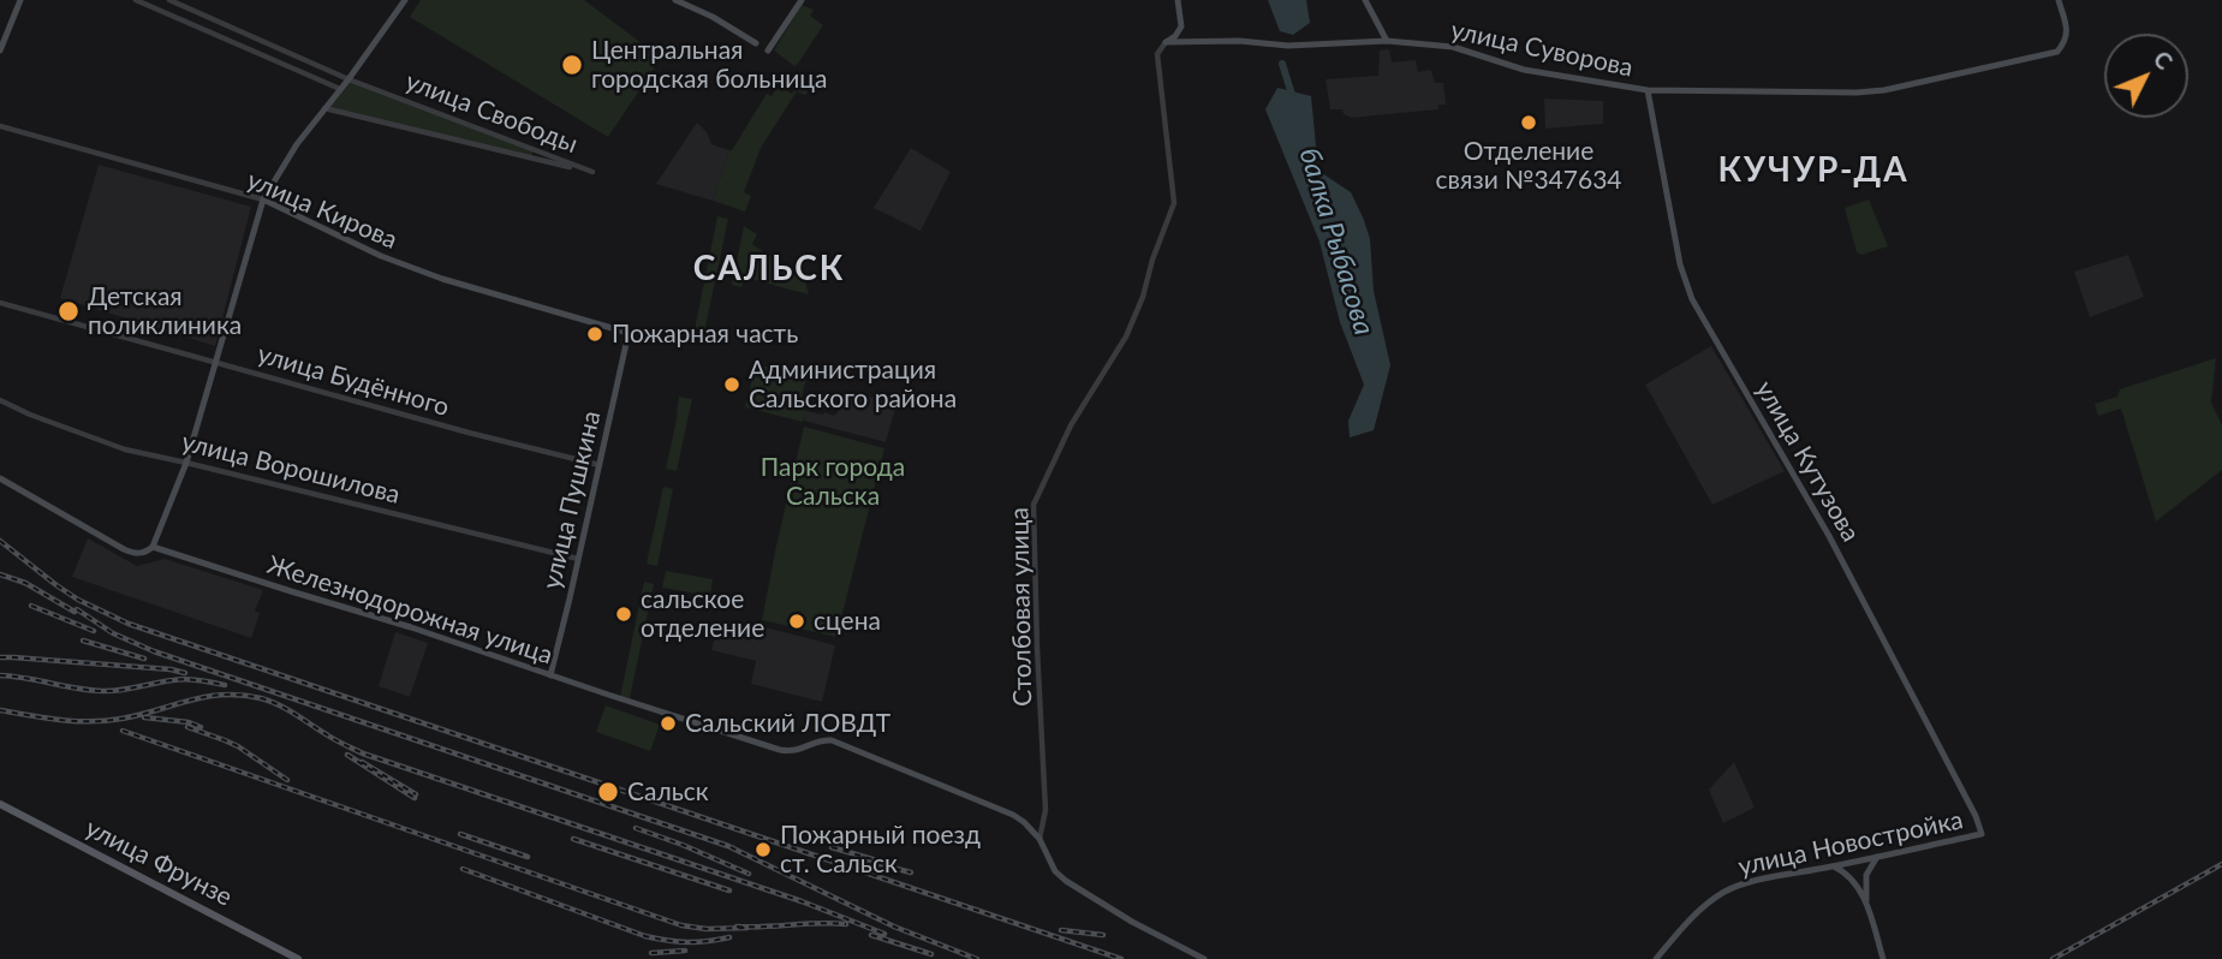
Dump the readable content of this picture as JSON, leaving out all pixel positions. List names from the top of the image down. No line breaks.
{"streets":{"main road":["улица Суворова","улица Кирова","улица Кутузова","улица Пушкина","Железнодорожная улица","улица Новостройка","улица Фрунзе"],"street":["улица Свободы","улица Будённого","улица Ворошилова","Столбовая улица"]},"crossings":[["улица Суворова","улица Кутузова"],["улица Суворова","Столбовая улица"],["улица Кирова","улица Пушкина"],["улица Будённого","улица Пушкина"],["улица Кутузова","улица Новостройка"],["улица Ворошилова","улица Пушкина"],["улица Пушкина","Железнодорожная улица"],["Столбовая улица","Железнодорожная улица"]],"districts":["КУЧУР-ДА","САЛЬСК"],"water":["балка Рыбасова"],"parks":["Парк города Сальска"],"places":["Центральная городская больница","Отделение связи №347634","Детская поликлиника","Пожарная часть","Администрация Сальского района","сальское отделение","сцена","Сальский ЛОВДТ","Сальск","Пожарный поезд ст. Сальск"],"north":"top right"}
